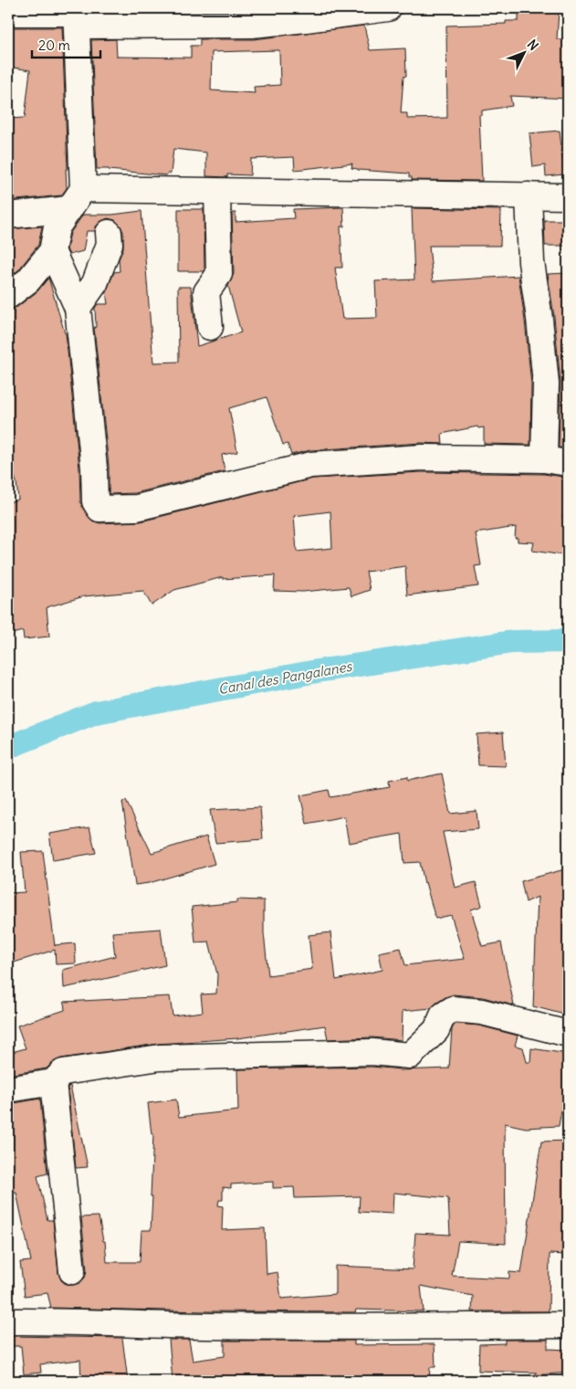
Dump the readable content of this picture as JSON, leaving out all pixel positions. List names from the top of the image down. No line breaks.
{"water":["Canal des Pangalanes"],"scale_bar":"20 m","north":"top right"}
